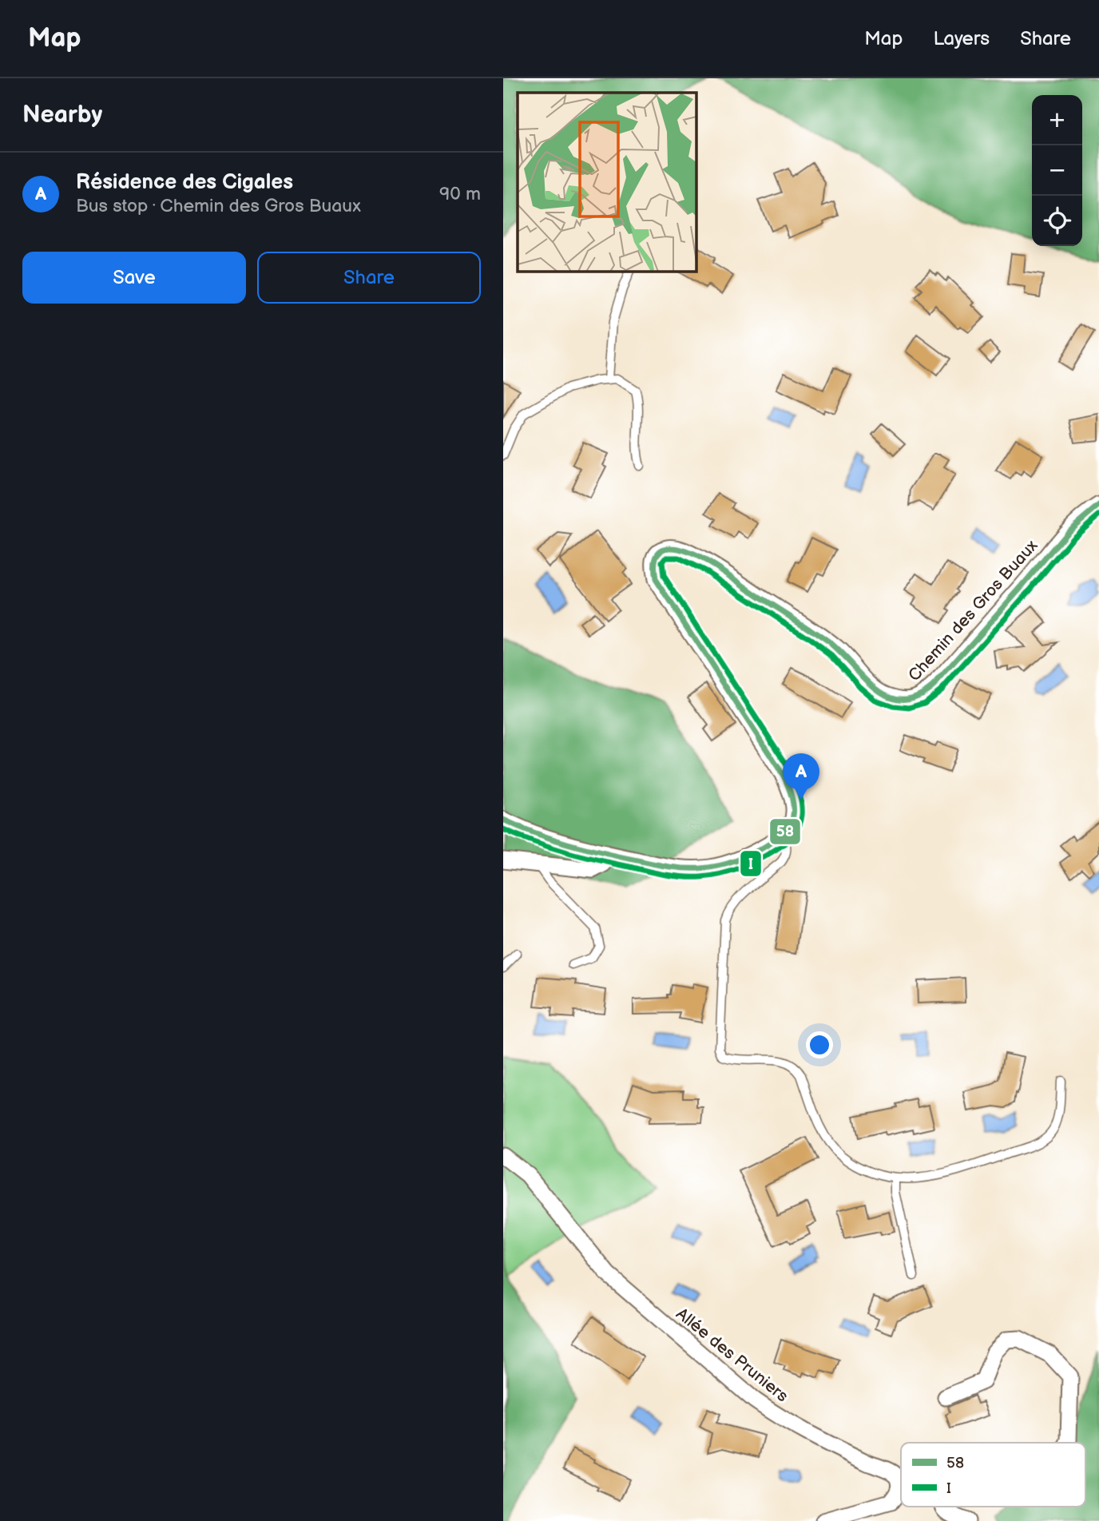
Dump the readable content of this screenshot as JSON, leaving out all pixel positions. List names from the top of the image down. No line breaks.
{"streets":{"street":["Chemin des Gros Buaux","Allée des Pruniers"]},"lines":["transit line 58","transit line I"],"legend":["58","I"],"page":{"header":"Map","nav":["Map","Layers","Share"],"heading":"Nearby","map_buttons":["+","−"],"list":[{"mark":"A","name":"Résidence des Cigales","note":"Bus stop · Chemin des Gros Buaux","value":"90 m"}],"buttons":["Save","Share"],"pins":"A"}}
